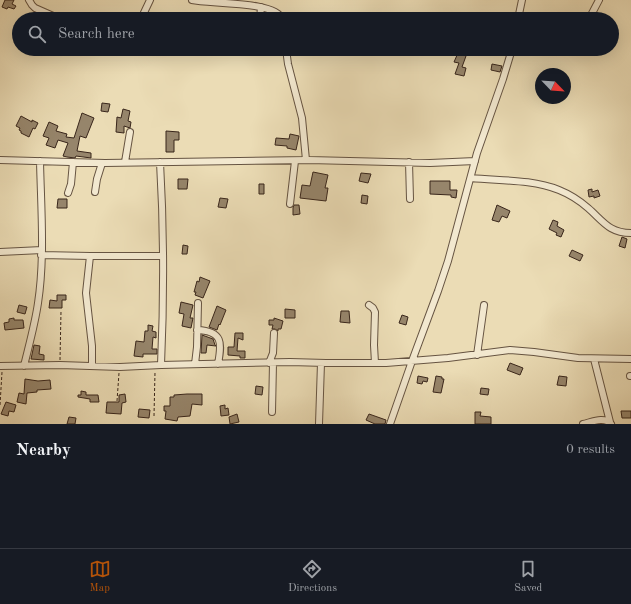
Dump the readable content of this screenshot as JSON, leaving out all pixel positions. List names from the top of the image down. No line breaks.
{"north":"bottom right","page":{"search":"Search here","heading":["Nearby","0 results"],"nav":["Map","Directions","Saved"]}}
